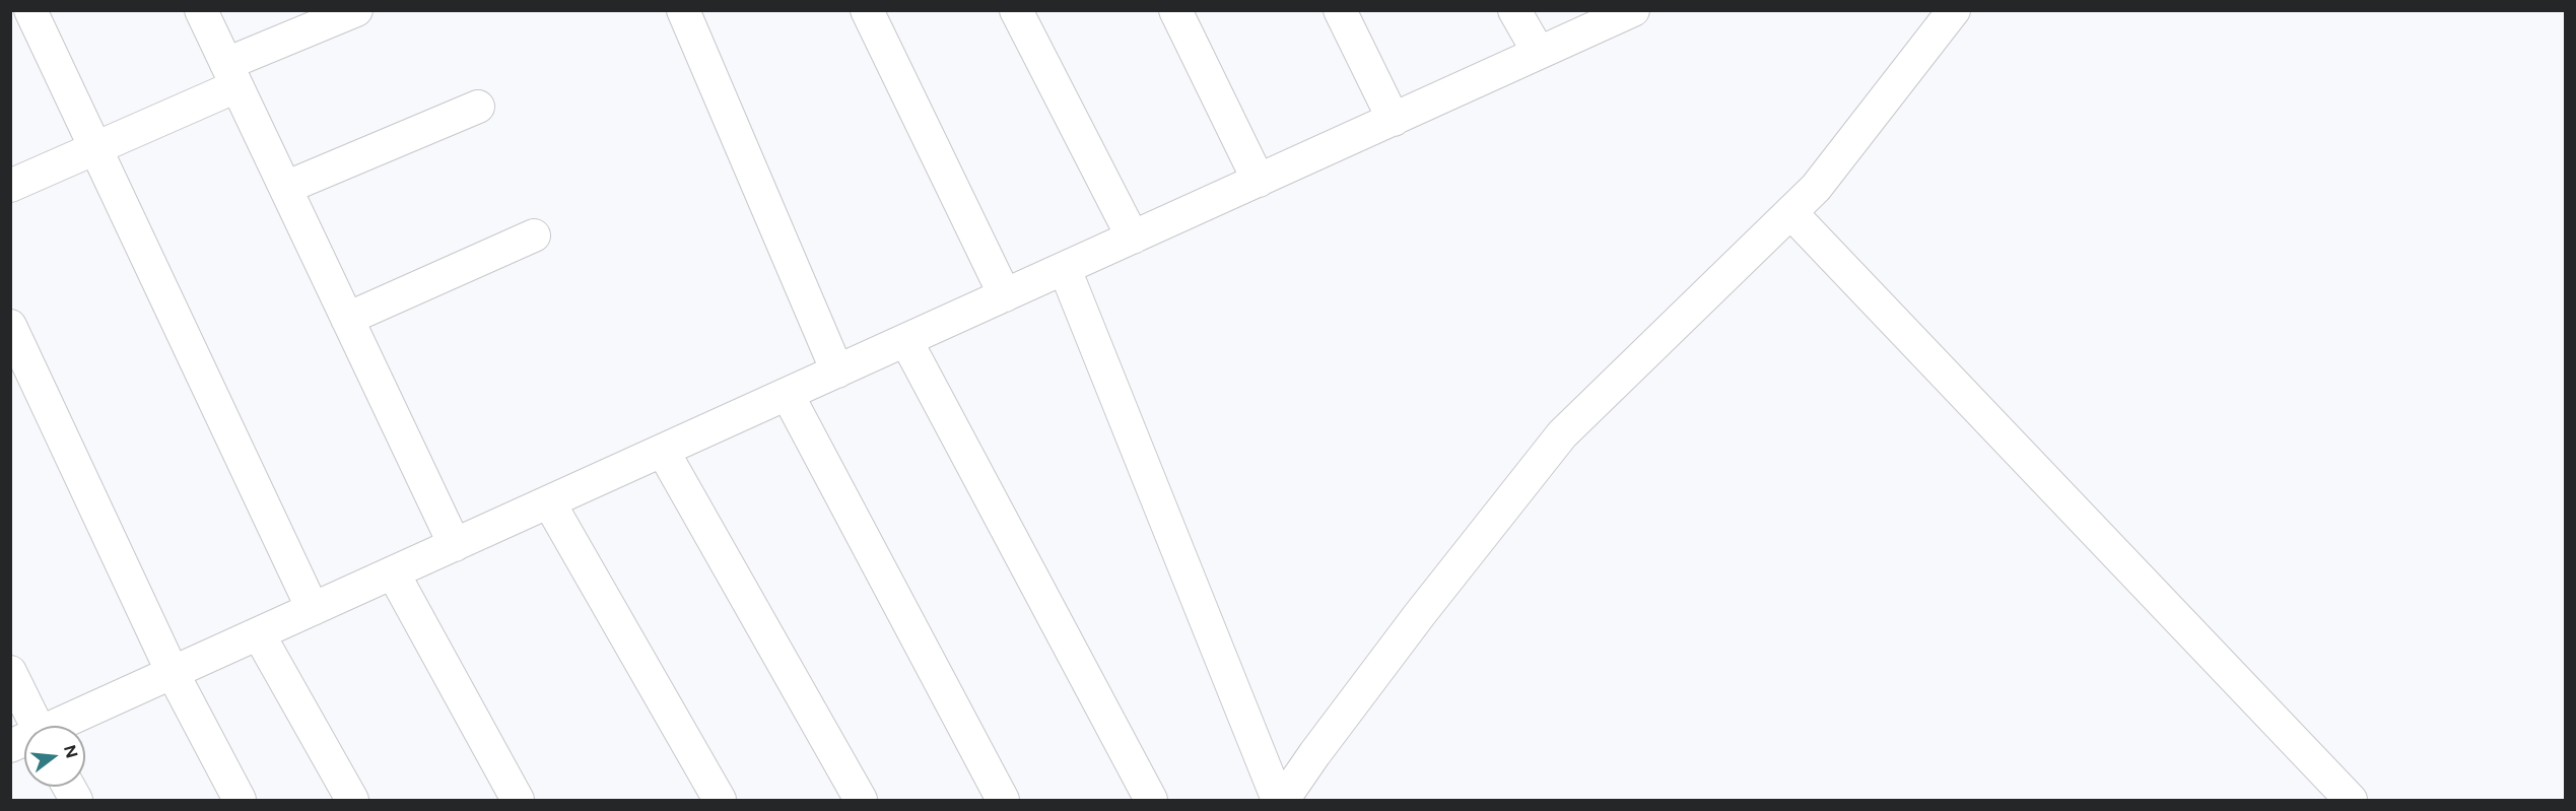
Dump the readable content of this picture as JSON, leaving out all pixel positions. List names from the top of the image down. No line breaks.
{"north":"right"}
